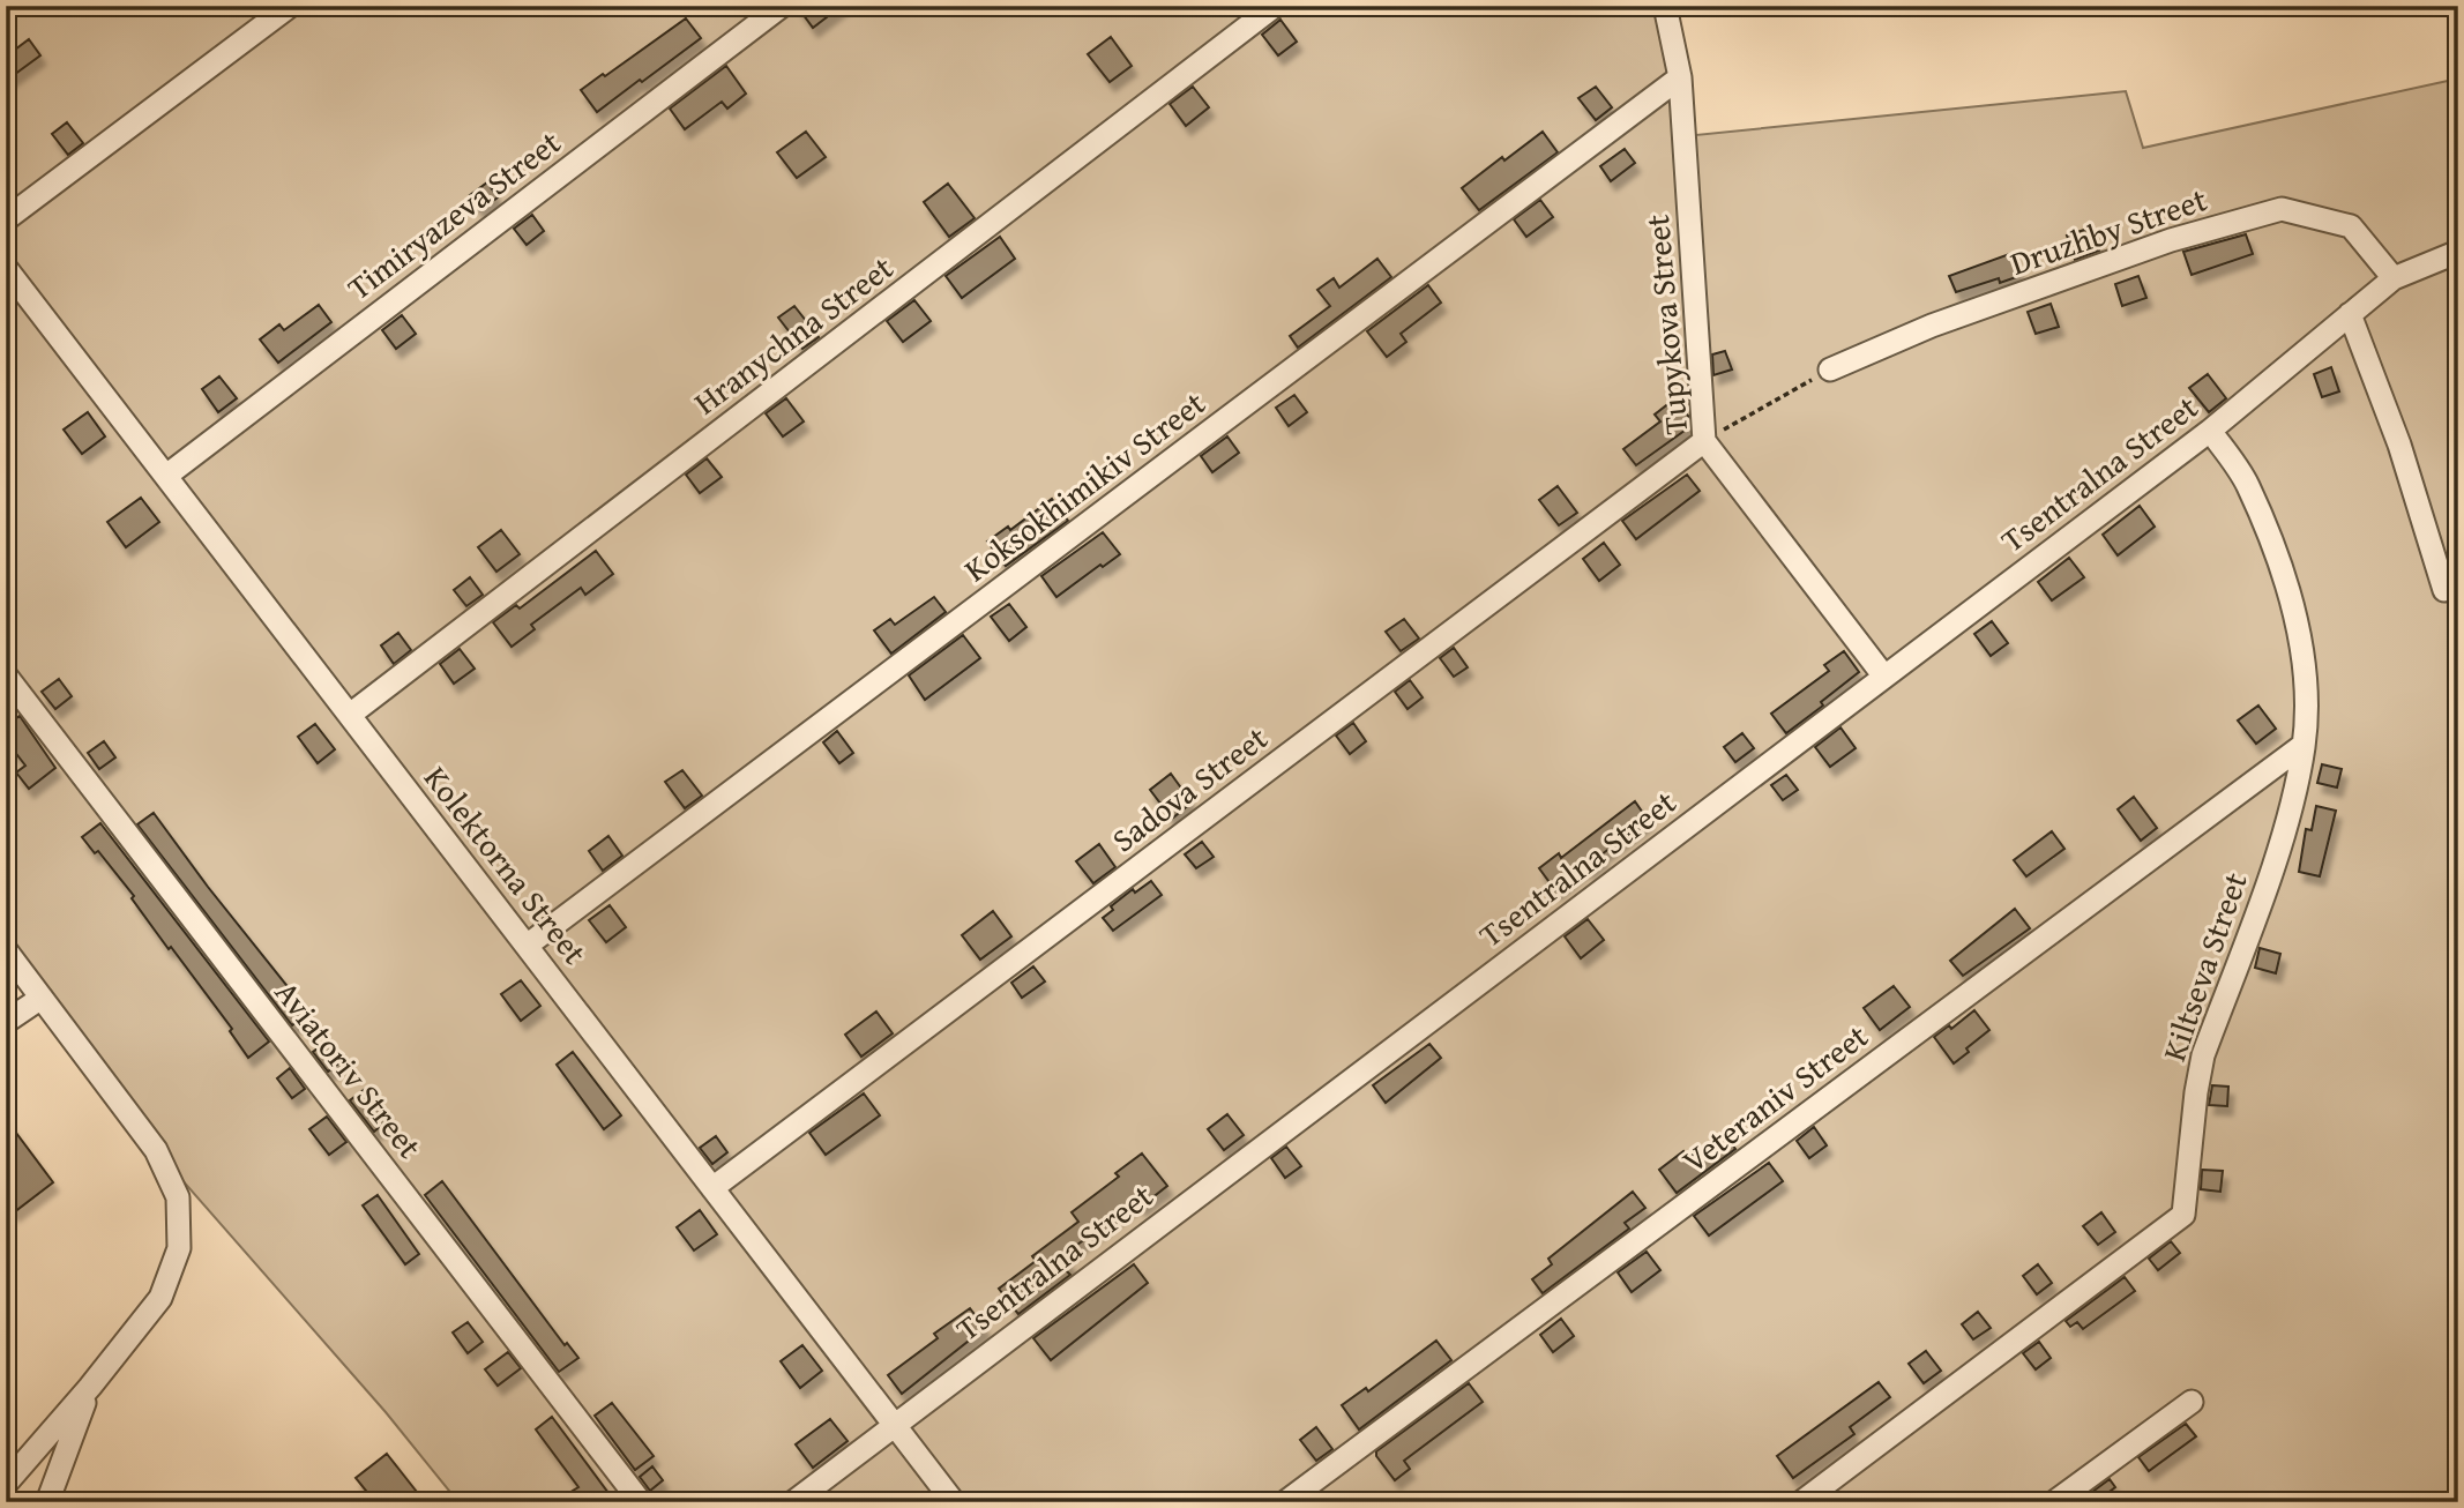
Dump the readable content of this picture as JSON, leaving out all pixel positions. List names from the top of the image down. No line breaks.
{"streets":{"street":["Timiryazeva Street","Druzhby Street","Tupykova Street","Hranychna Street","Tsentralna Street","Koksokhimikiv Street","Sadova Street","Kolektorna Street","Kiltseva Street","Aviatoriv Street","Veteraniv Street"]},"crossings":[["Timiryazeva Street","Kolektorna Street"],["Druzhby Street","Tsentralna Street"],["Tupykova Street","Tsentralna Street"],["Tupykova Street","Koksokhimikiv Street"],["Tupykova Street","Sadova Street"],["Hranychna Street","Kolektorna Street"],["Tsentralna Street","Kolektorna Street"],["Tsentralna Street","Kiltseva Street"],["Koksokhimikiv Street","Kolektorna Street"],["Sadova Street","Kolektorna Street"],["Kiltseva Street","Veteraniv Street"]]}
